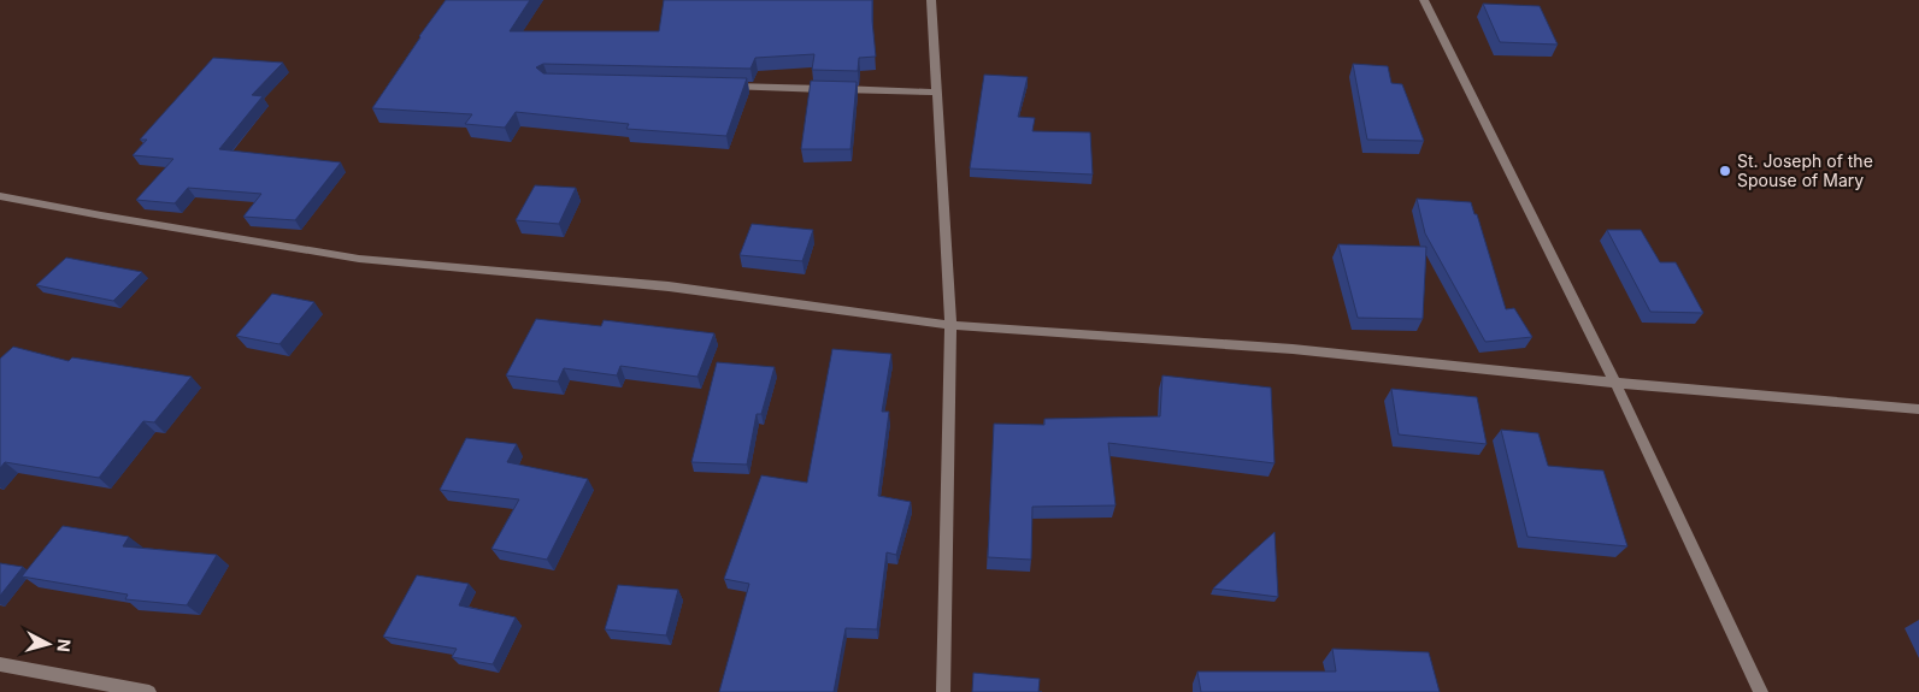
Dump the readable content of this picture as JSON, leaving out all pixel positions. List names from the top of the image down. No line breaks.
{"places":["St. Joseph of the Spouse of Mary"],"north":"right"}
